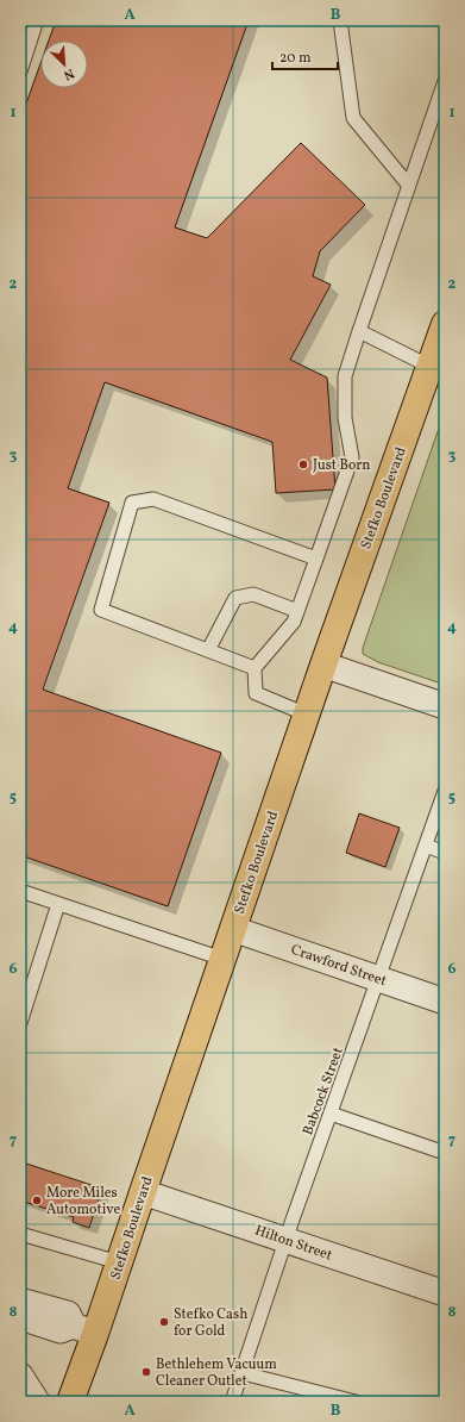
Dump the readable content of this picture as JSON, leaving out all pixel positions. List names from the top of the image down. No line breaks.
{"streets":{"main road":["Stefko Boulevard"],"street":["Crawford Street","Hilton Street"],"lane":["Babcock Street"]},"crossings":[["Stefko Boulevard","Crawford Street"],["Stefko Boulevard","Hilton Street"],["Crawford Street","Babcock Street"],["Babcock Street","Hilton Street"]],"places":["Just Born","More Miles Automotive","Stefko Cash for Gold","Bethlehem Vacuum Cleaner Outlet"],"scale_bar":"20 m","north":"bottom right","grid":{"columns":["A","B"],"rows":["1","2","3","4","5","6","7","8"]}}
